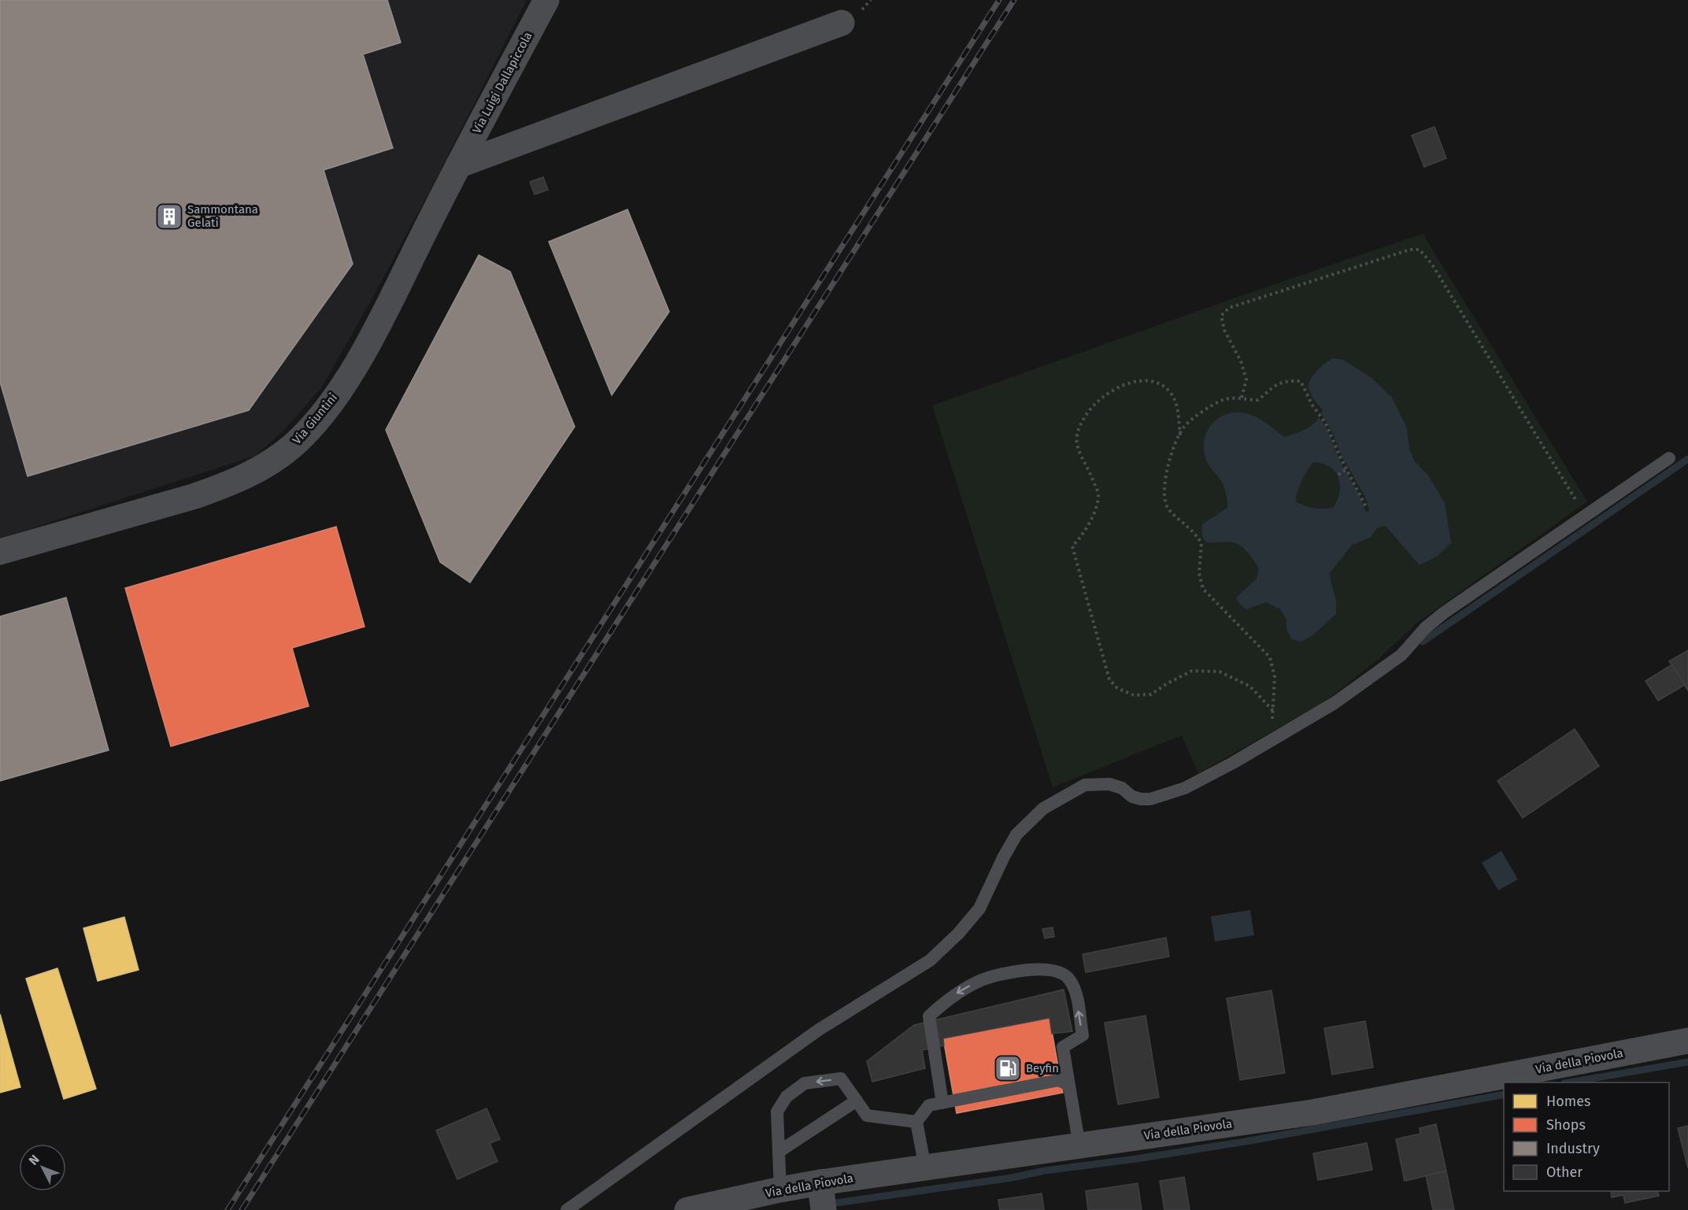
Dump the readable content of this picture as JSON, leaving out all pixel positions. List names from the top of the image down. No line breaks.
{"streets":{"street":["Via Luigi Dallapiccola","Via Giuntini","Via della Piovola"]},"crossings":[["Via Luigi Dallapiccola","Via Giuntini"]],"places":{"building":["Sammontana Gelati"],"fuel station":["Beyfin"]},"legend":["Homes","Shops","Industry","Other"],"north":"top left"}
